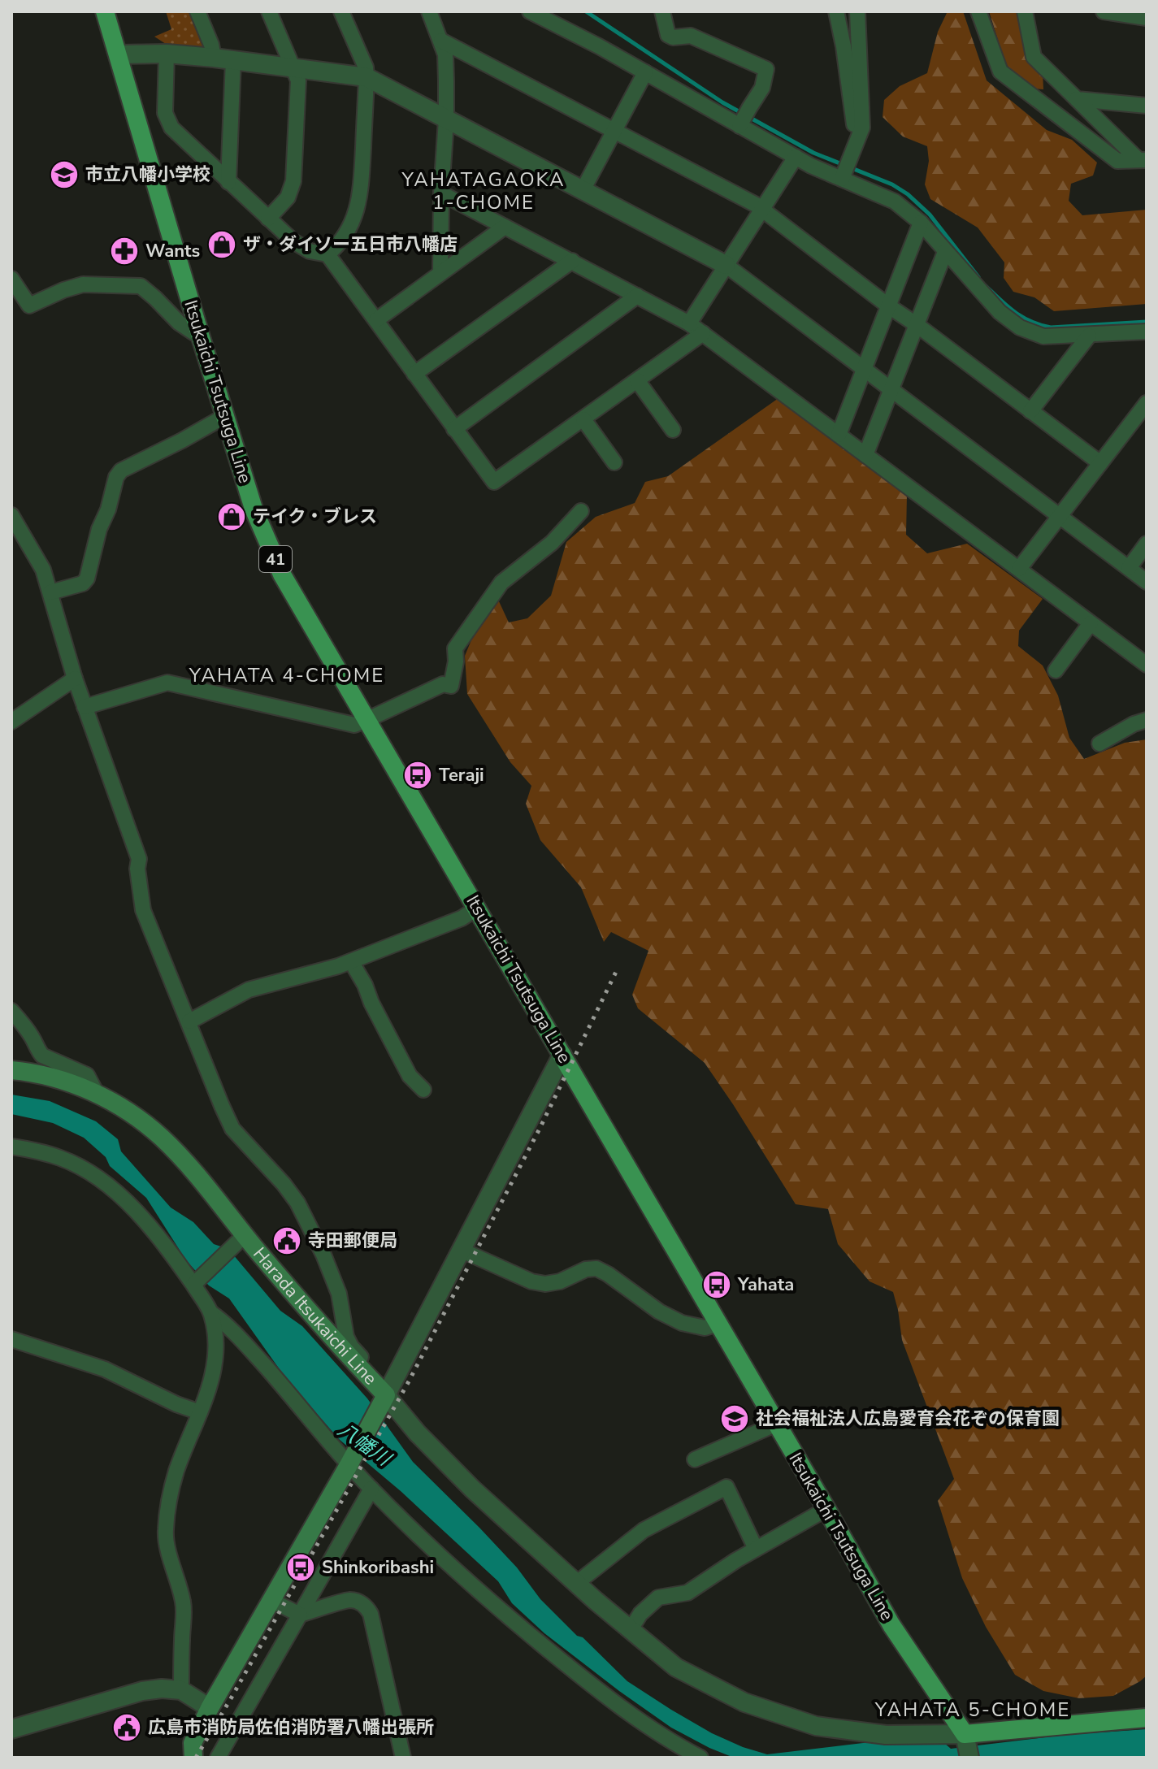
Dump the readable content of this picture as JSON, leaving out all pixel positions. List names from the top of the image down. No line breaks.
{"streets":{"main road":["Itsukaichi Tsutsuga Line","41","Harada Itsukaichi Line"]},"districts":["YAHATAGAOKA 1-CHOME","YAHATA 4-CHOME","YAHATA 5-CHOME"],"water":["八幡川"],"places":{"school or university":["市立八幡小学校","社会福祉法人広島愛育会花ぞの保育園"],"shop":["ザ・ダイソー五日市八幡店","テイク・ブレス"],"pharmacy":["Wants"],"bus stop":["Teraji","Yahata","Shinkoribashi"],"public building":["寺田郵便局","広島市消防局佐伯消防署八幡出張所"]}}
